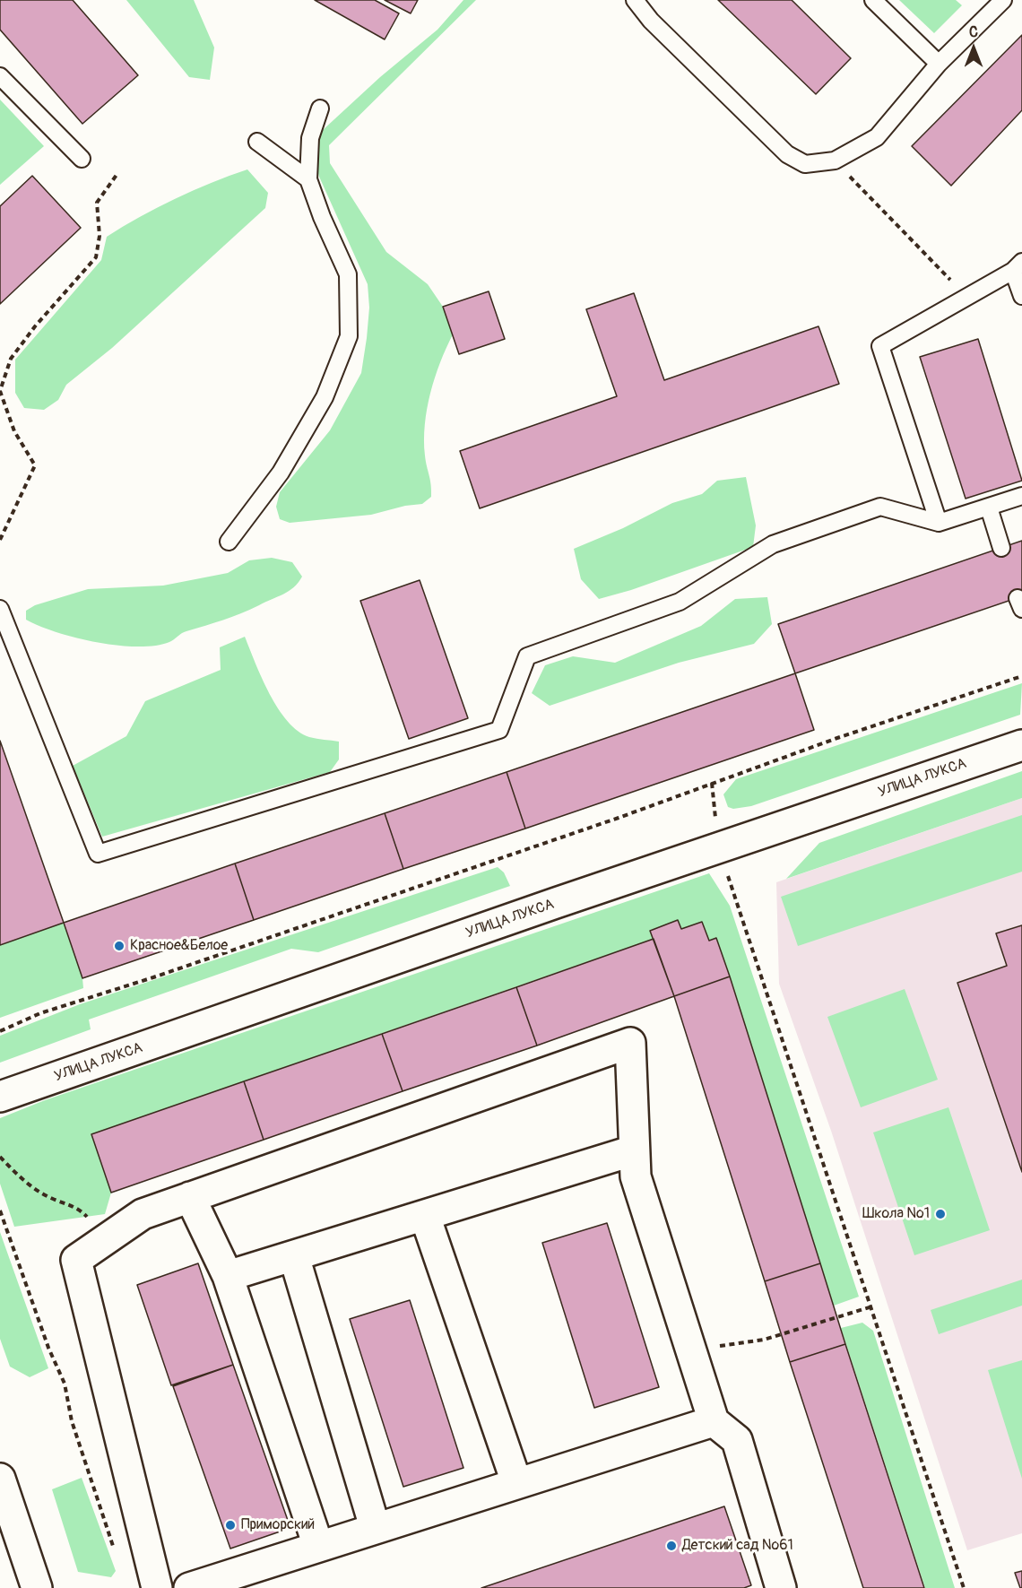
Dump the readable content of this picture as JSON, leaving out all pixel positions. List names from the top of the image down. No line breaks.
{"streets":{"street":["УЛИЦА ЛУКСА"]},"places":["Красное&Белое","Школа №1","Приморский","Детский сад №61"],"north":"top"}
